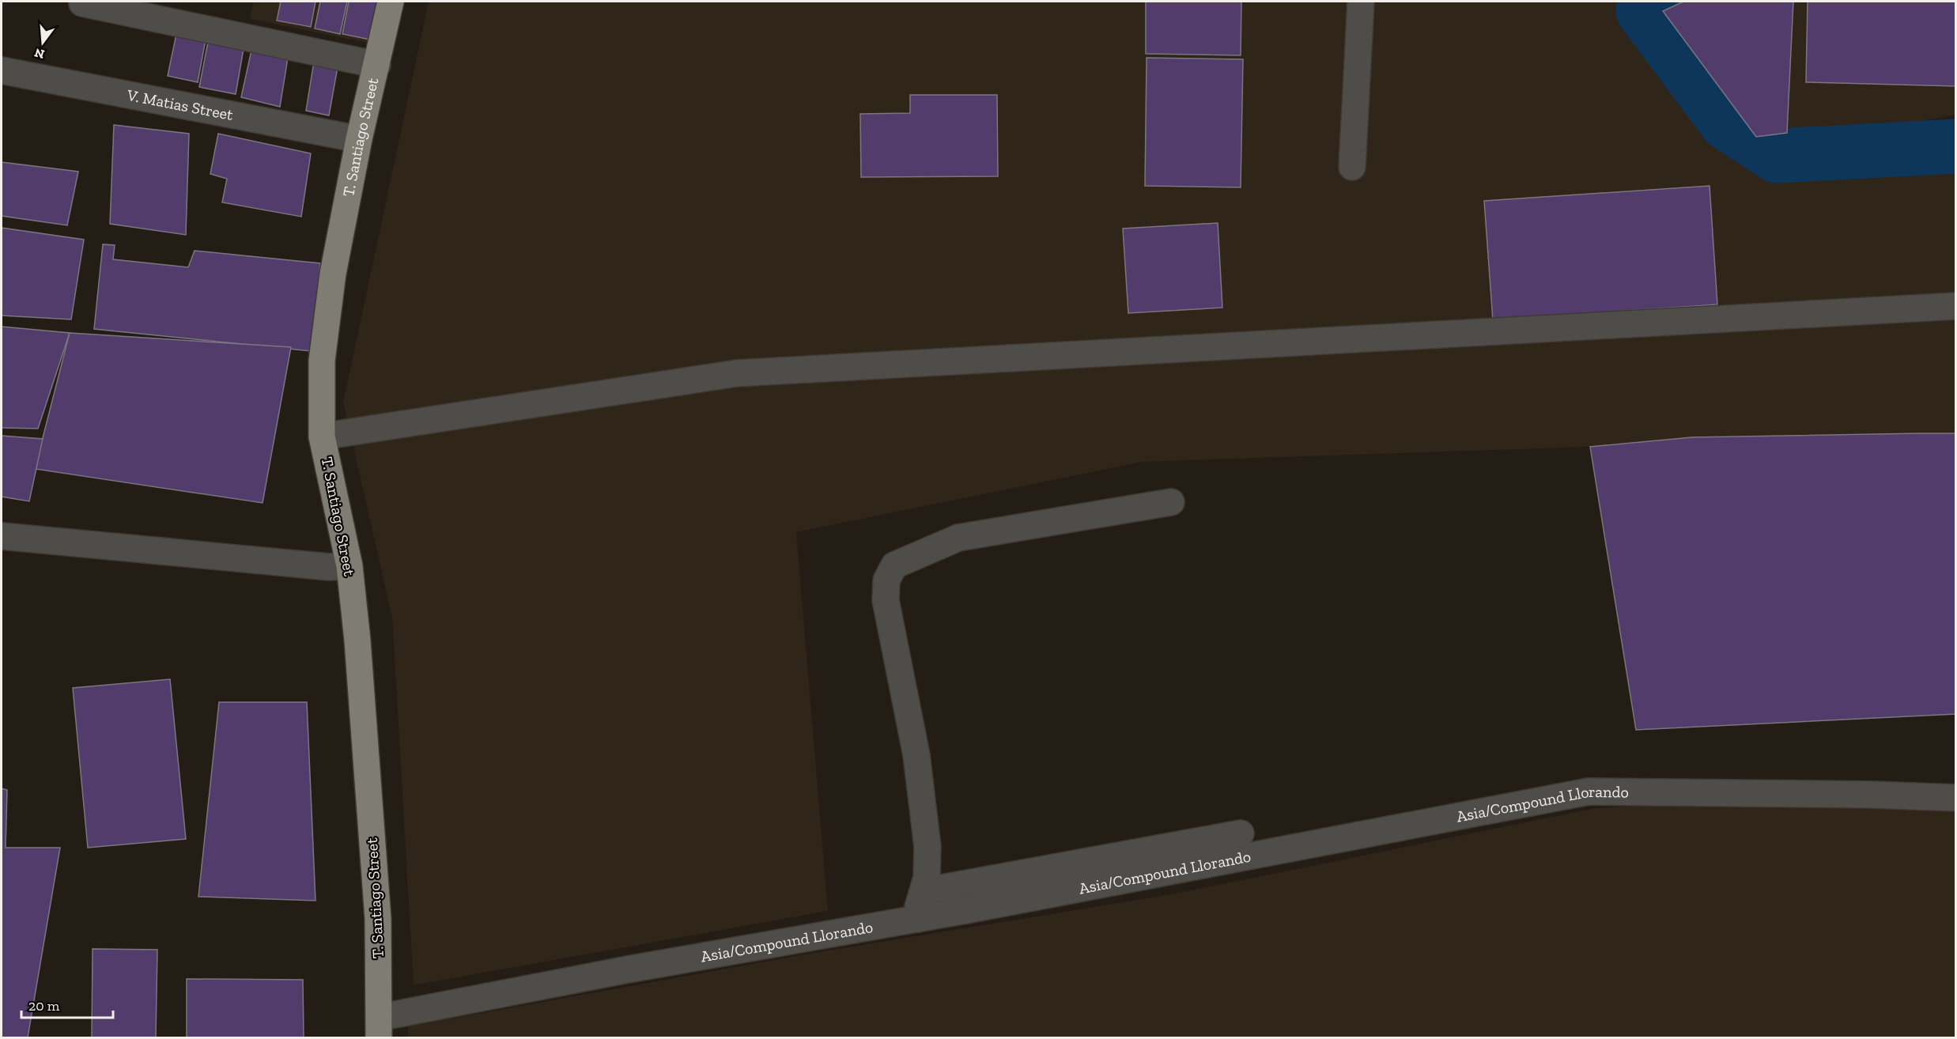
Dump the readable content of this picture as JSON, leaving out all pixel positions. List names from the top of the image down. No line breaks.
{"streets":{"main road":["T. Santiago Street"],"street":["V. Matias Street","Asia/Compound Llorando"]},"crossings":[["V. Matias Street","T. Santiago Street"],["T. Santiago Street","Asia/Compound Llorando"]],"scale_bar":"20 m","north":"bottom"}
